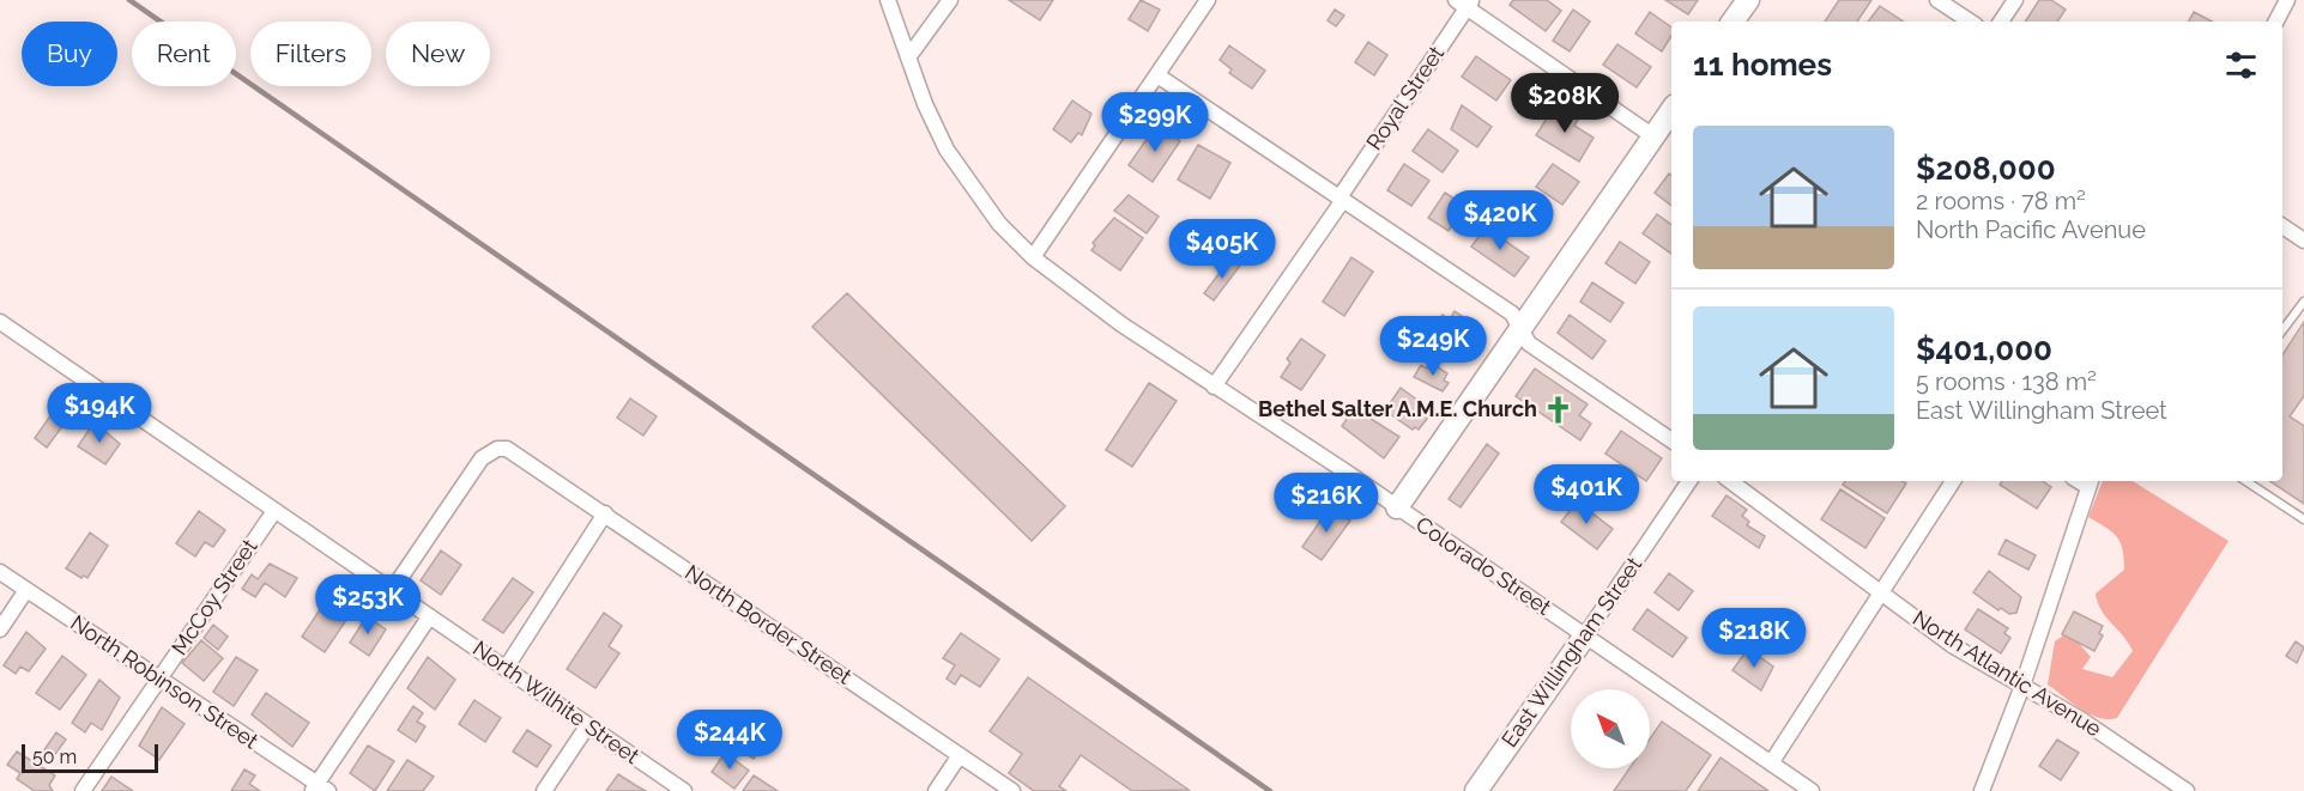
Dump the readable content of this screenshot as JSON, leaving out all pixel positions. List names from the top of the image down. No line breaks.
{"streets":{"street":["Royal Street","Colorado Street","McCoy Street","North Border Street","East Willingham Street","North Atlantic Avenue","North Robinson Street","North Wilhite Street"]},"crossings":[["Royal Street","Colorado Street"],["Colorado Street","East Willingham Street"],["McCoy Street","North Robinson Street"],["McCoy Street","North Wilhite Street"],["North Border Street","North Wilhite Street"]],"places":{"church":["Bethel Salter A.M.E. Church"]},"scale_bar":"50 m","north":"top left","page":{"chip":["Buy","Rent","Filters","New"],"heading":"11 homes","price":["$208K","$299K","$420K","$405K","$249K","$194K","$401K","$216K","$253K","$218K","$244K"],"list":[{"name":"$208,000","note":"2 rooms · 78 m² · North Pacific Avenue"},{"name":"$401,000","note":"5 rooms · 138 m² · East Willingham Street"}],"scale":"50 m"}}
